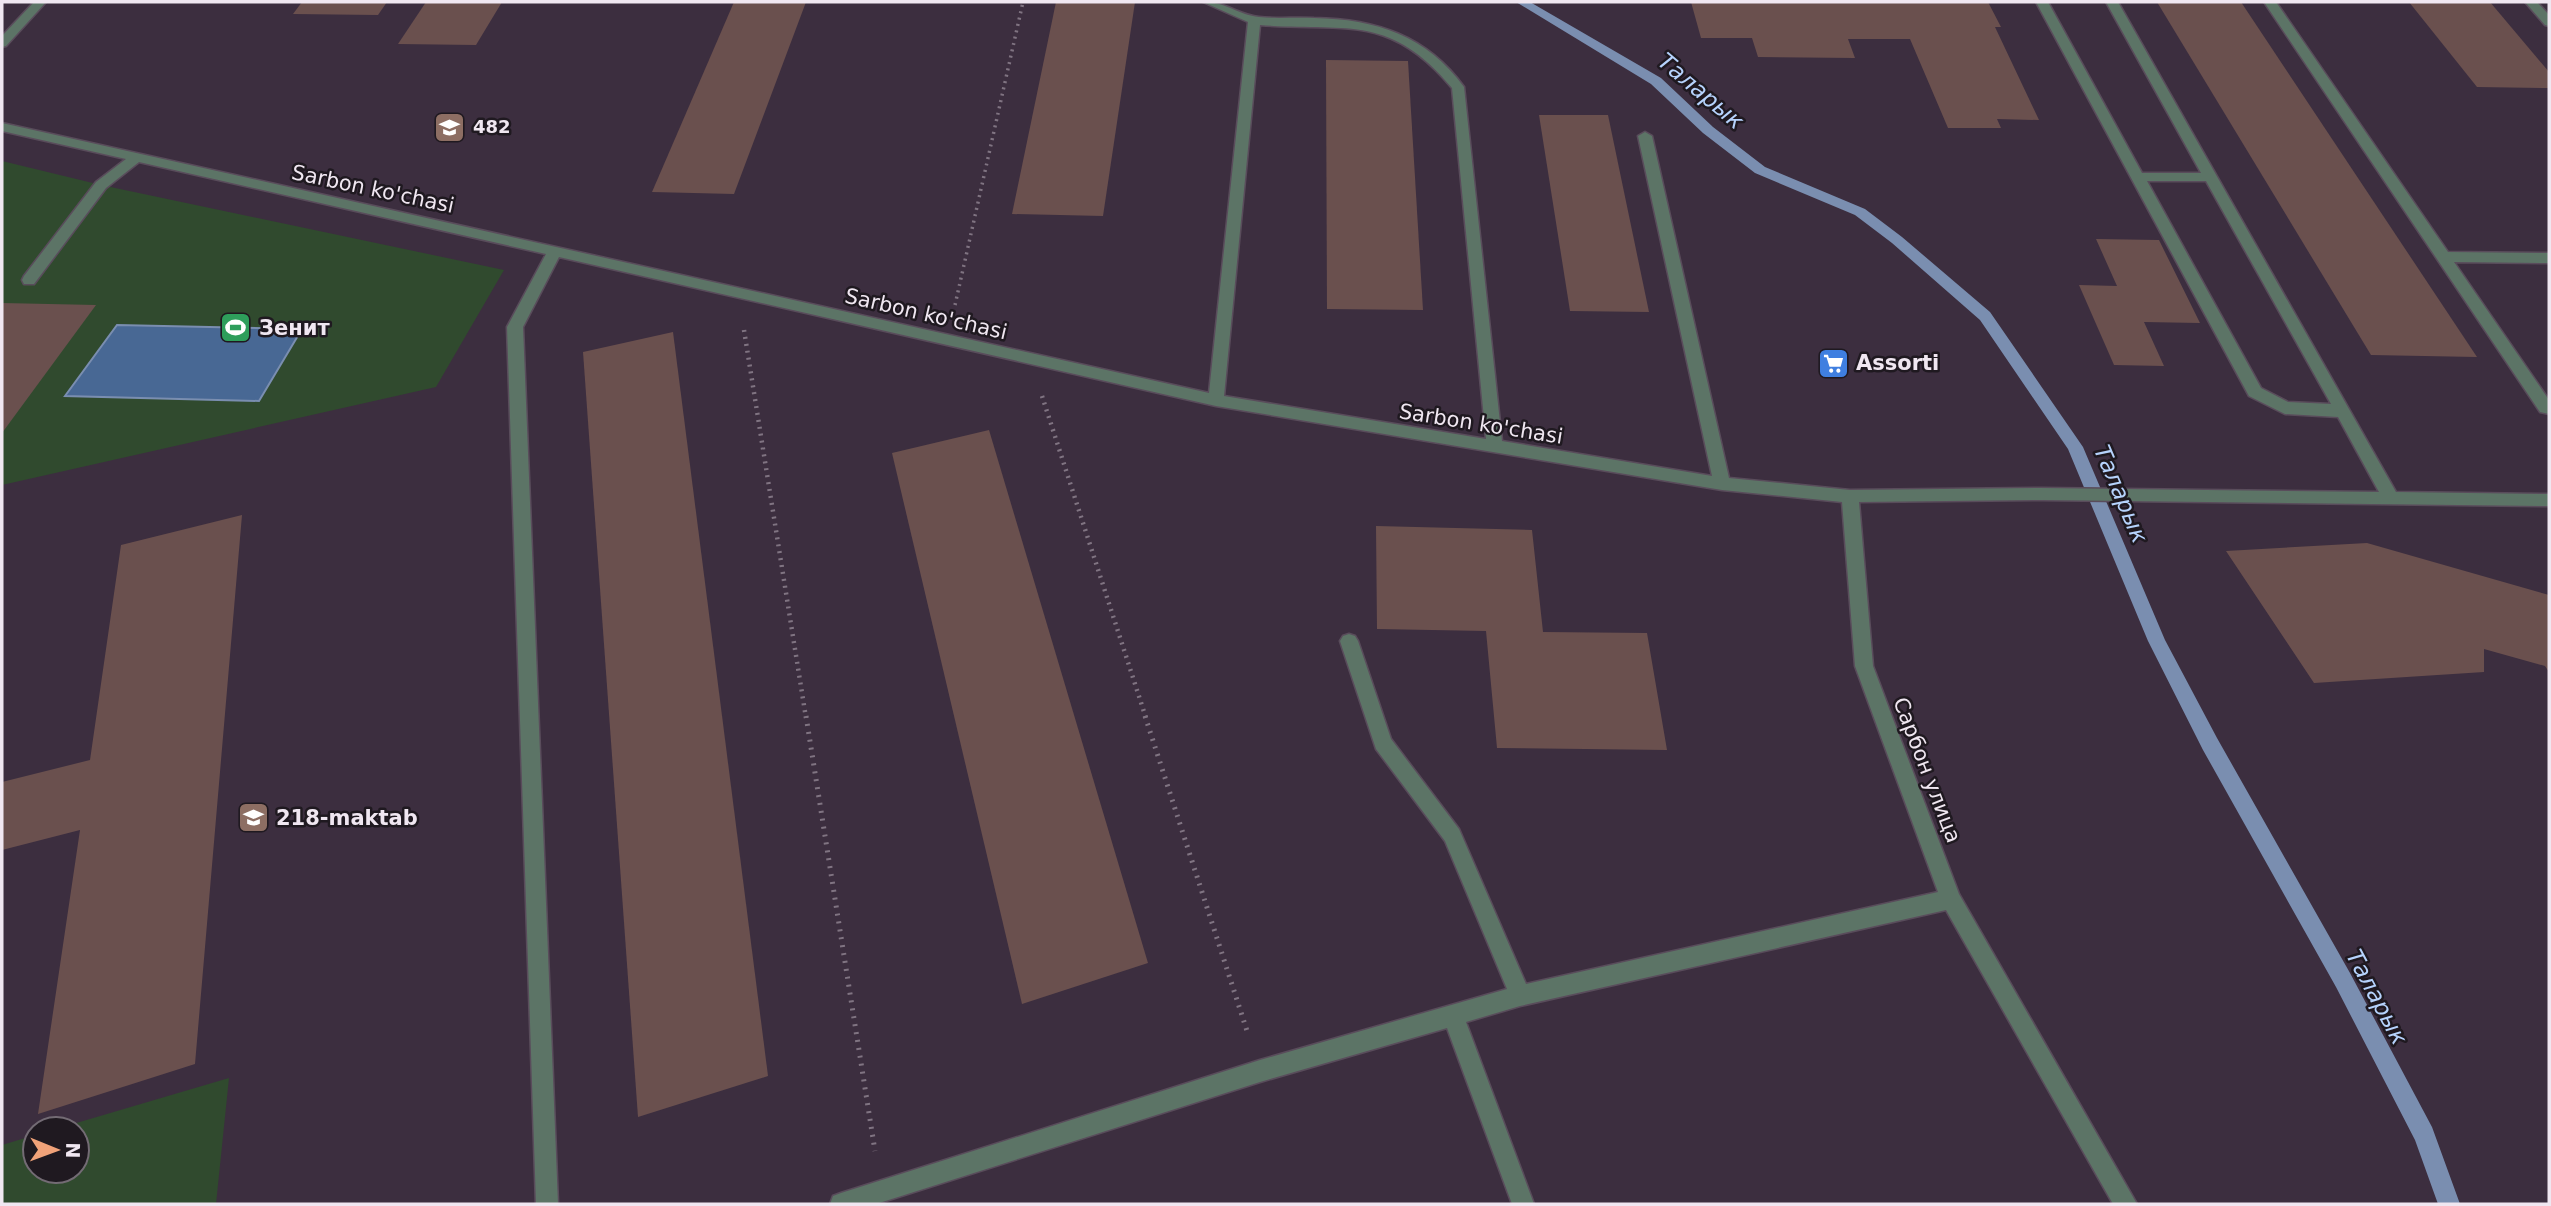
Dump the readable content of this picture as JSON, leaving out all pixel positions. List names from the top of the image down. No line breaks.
{"streets":{"street":["Sarbon ko'chasi","Сарбон улица"]},"crossings":[["Sarbon ko'chasi","Сарбон улица"]],"water":["Таларык"],"places":{"school or university":["482","218-maktab"],"sports":["Зенит"],"supermarket":["Assorti"]},"north":"right"}
